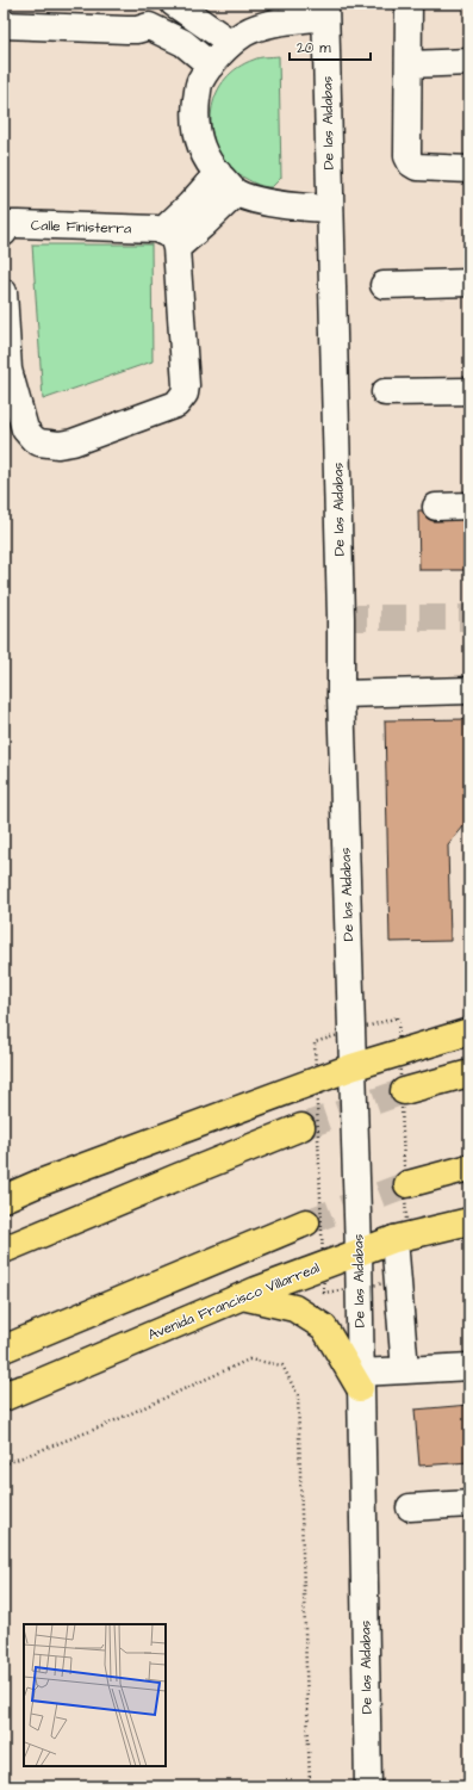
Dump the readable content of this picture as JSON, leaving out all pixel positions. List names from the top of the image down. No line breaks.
{"streets":{"main road":["Avenida Francisco Villarreal"],"street":["De las Aldabas","Calle Finisterra"]},"crossings":[["De las Aldabas","Avenida Francisco Villarreal"]],"scale_bar":"20 m"}
